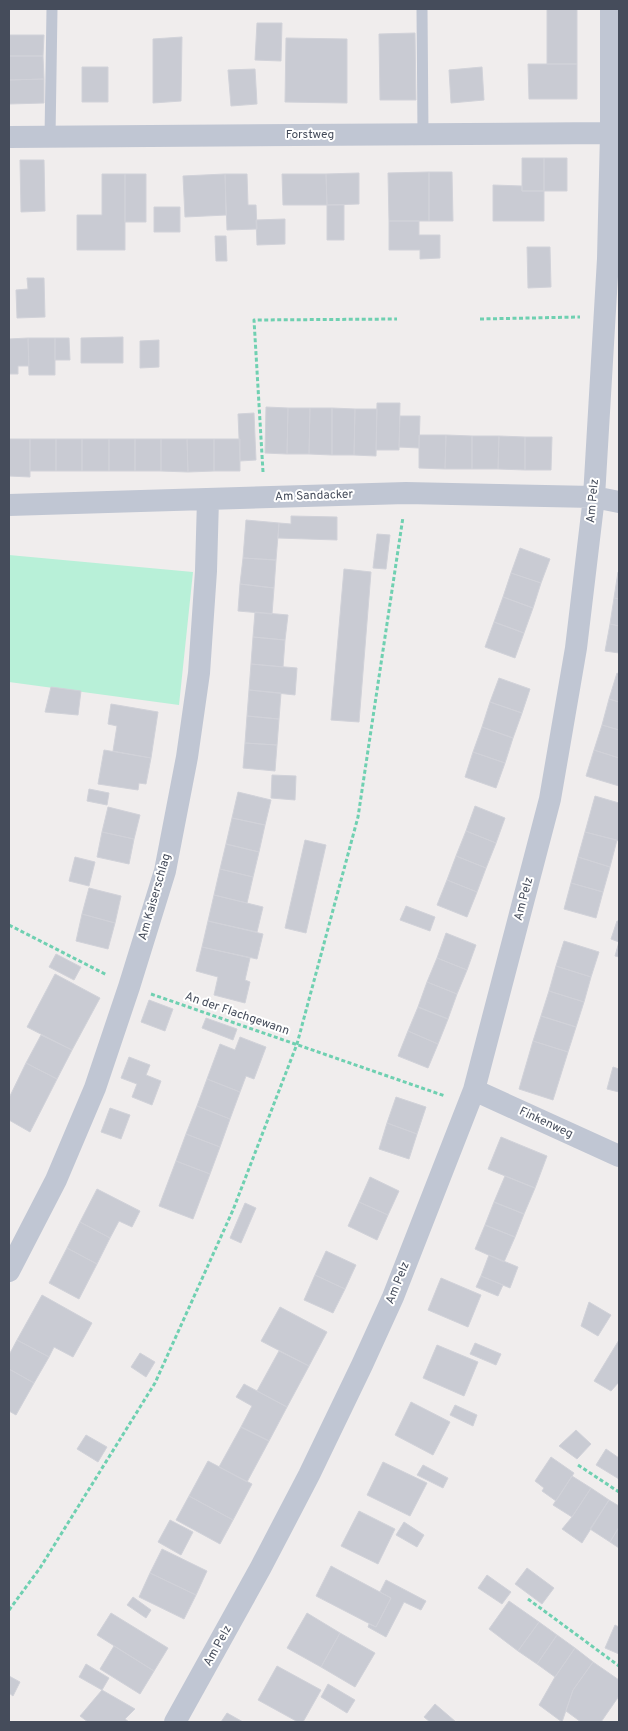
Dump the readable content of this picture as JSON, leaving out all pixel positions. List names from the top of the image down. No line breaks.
{"streets":{"street":["Forstweg","Am Sandacker","Am Pelz","Am Kaiserschlag","Finkenweg"],"path":["An der Flachgewann"]},"crossings":[["Forstweg","Am Pelz"],["Am Sandacker","Am Pelz"],["Am Sandacker","Am Kaiserschlag"],["Am Pelz","An der Flachgewann"],["Am Pelz","Finkenweg"],["Am Kaiserschlag","An der Flachgewann"],["An der Flachgewann","Finkenweg"]]}
